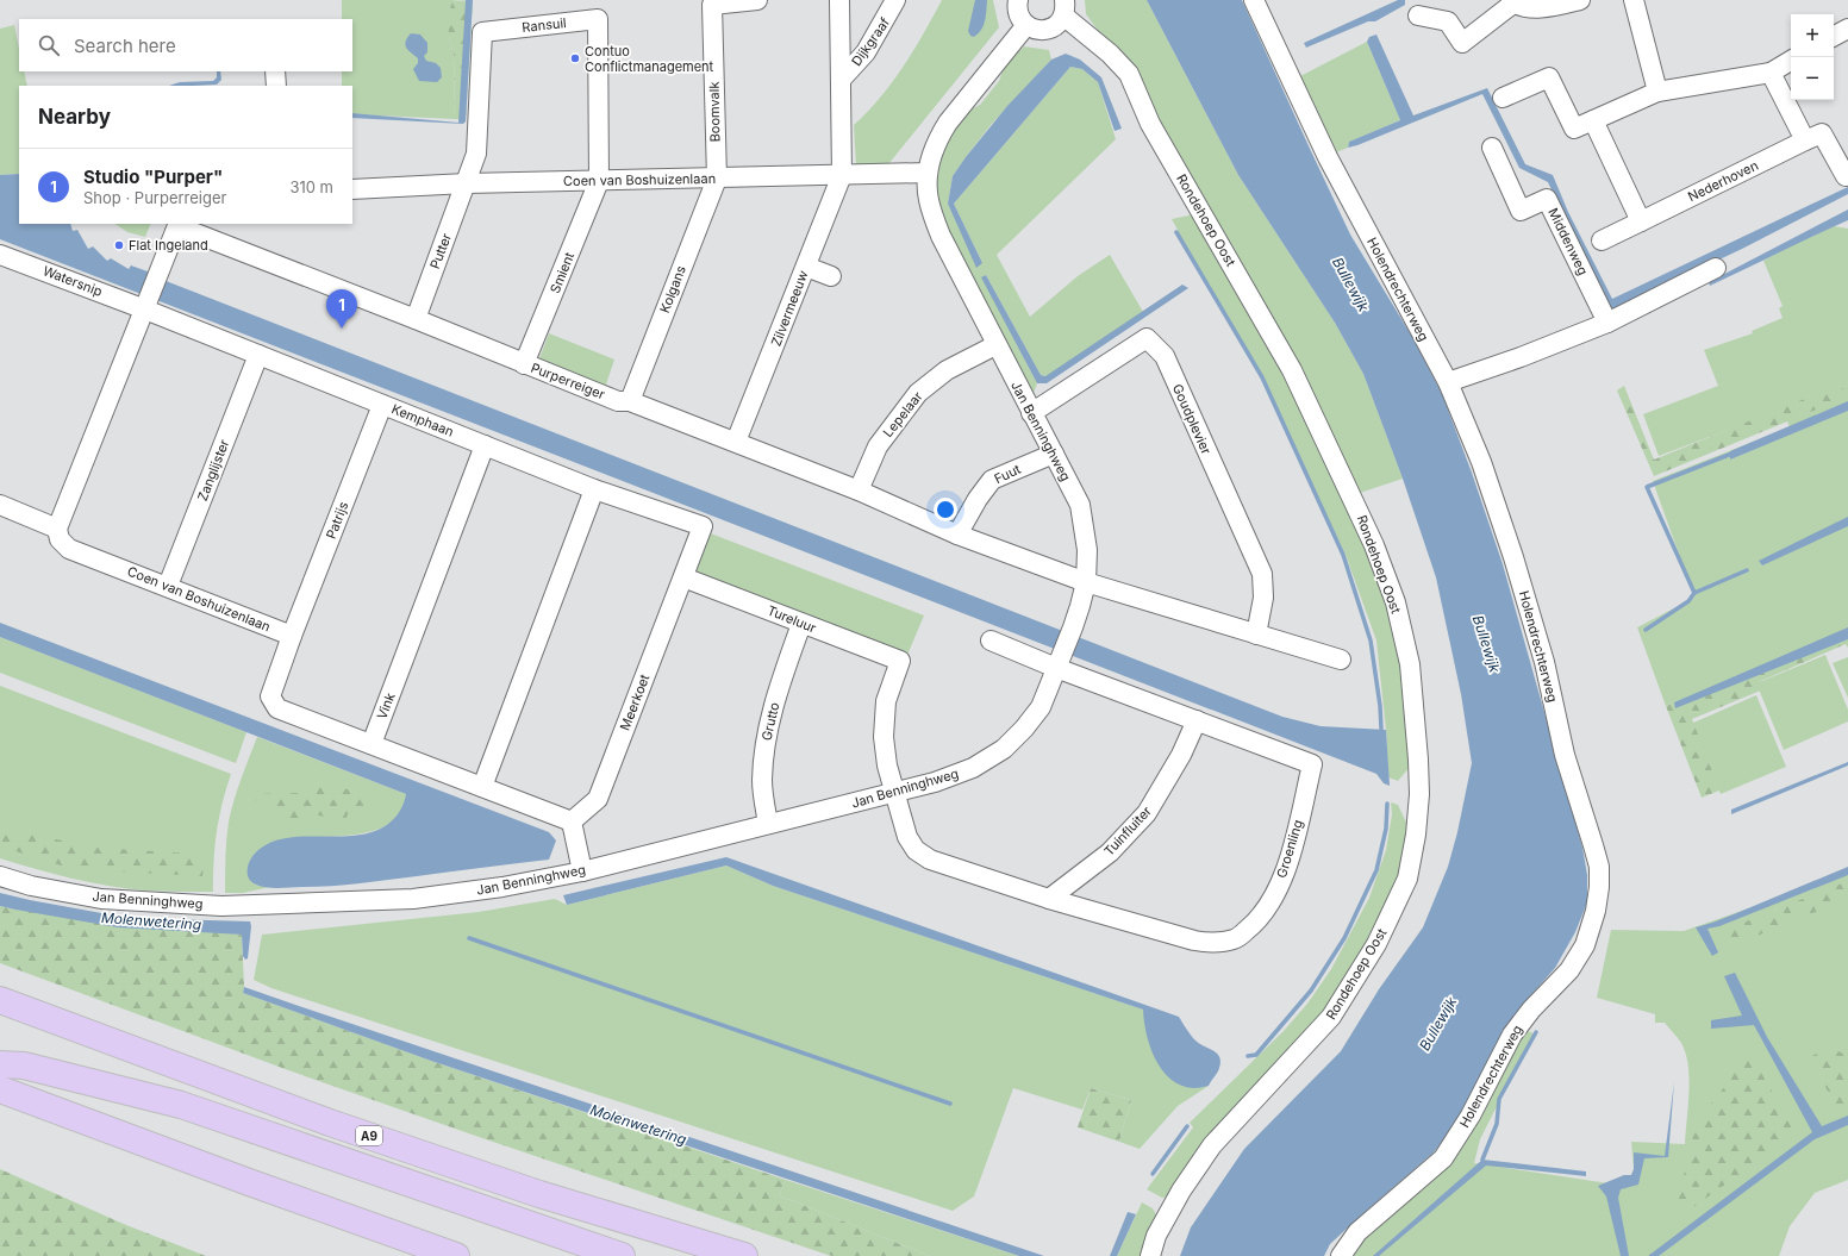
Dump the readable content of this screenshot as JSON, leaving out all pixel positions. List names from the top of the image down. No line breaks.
{"streets":{"highway":["A9"],"street":["Ransuil","Dijkgraaf","Boomvalk","Coen van Boshuizenlaan","Nederhoven","Rondehoep Oost","Middenweg","Putter","Smient","Watersnip","Kolgans","Holendrechterweg","Zilvermeeuw","Purperreiger","Lepelaar","Goudplevier","Kemphaan","Jan Benninghweg","Zanglijster","Fuut","Patrijs","Tureluur","Meerkoet","Vink","Grutto","Tuinfluiter","Groenling"]},"crossings":[["Ransuil","Coen van Boshuizenlaan"],["Ransuil","Putter"],["Ransuil","Smient"],["Boomvalk","Coen van Boshuizenlaan"],["Boomvalk","Kolgans"],["Coen van Boshuizenlaan","Putter"],["Coen van Boshuizenlaan","Smient"],["Coen van Boshuizenlaan","Kolgans"],["Coen van Boshuizenlaan","Zilvermeeuw"],["Coen van Boshuizenlaan","Jan Benninghweg"],["Coen van Boshuizenlaan","Zanglijster"],["Coen van Boshuizenlaan","Patrijs"],["Putter","Purperreiger"],["Smient","Purperreiger"],["Watersnip","Kemphaan"],["Kolgans","Purperreiger"],["Zilvermeeuw","Purperreiger"],["Purperreiger","Lepelaar"],["Purperreiger","Fuut"],["Lepelaar","Jan Benninghweg"],["Goudplevier","Jan Benninghweg"],["Kemphaan","Zanglijster"],["Kemphaan","Patrijs"],["Kemphaan","Meerkoet"],["Kemphaan","Vink"],["Jan Benninghweg","Fuut"],["Jan Benninghweg","Grutto"],["Jan Benninghweg","Groenling"],["Tureluur","Meerkoet"],["Tureluur","Grutto"],["Tureluur","Groenling"],["Tuinfluiter","Groenling"]],"water":["Bullewijk","Molenwetering"],"places":["Contuo Conflictmanagement","Flat Ingeland"],"page":{"map_buttons":["+","−"],"search":"Search here","heading":"Nearby","list":[{"mark":"1","name":"Studio \"Purper\"","note":"Shop · Purperreiger","value":"310 m"}],"pins":"1"}}
